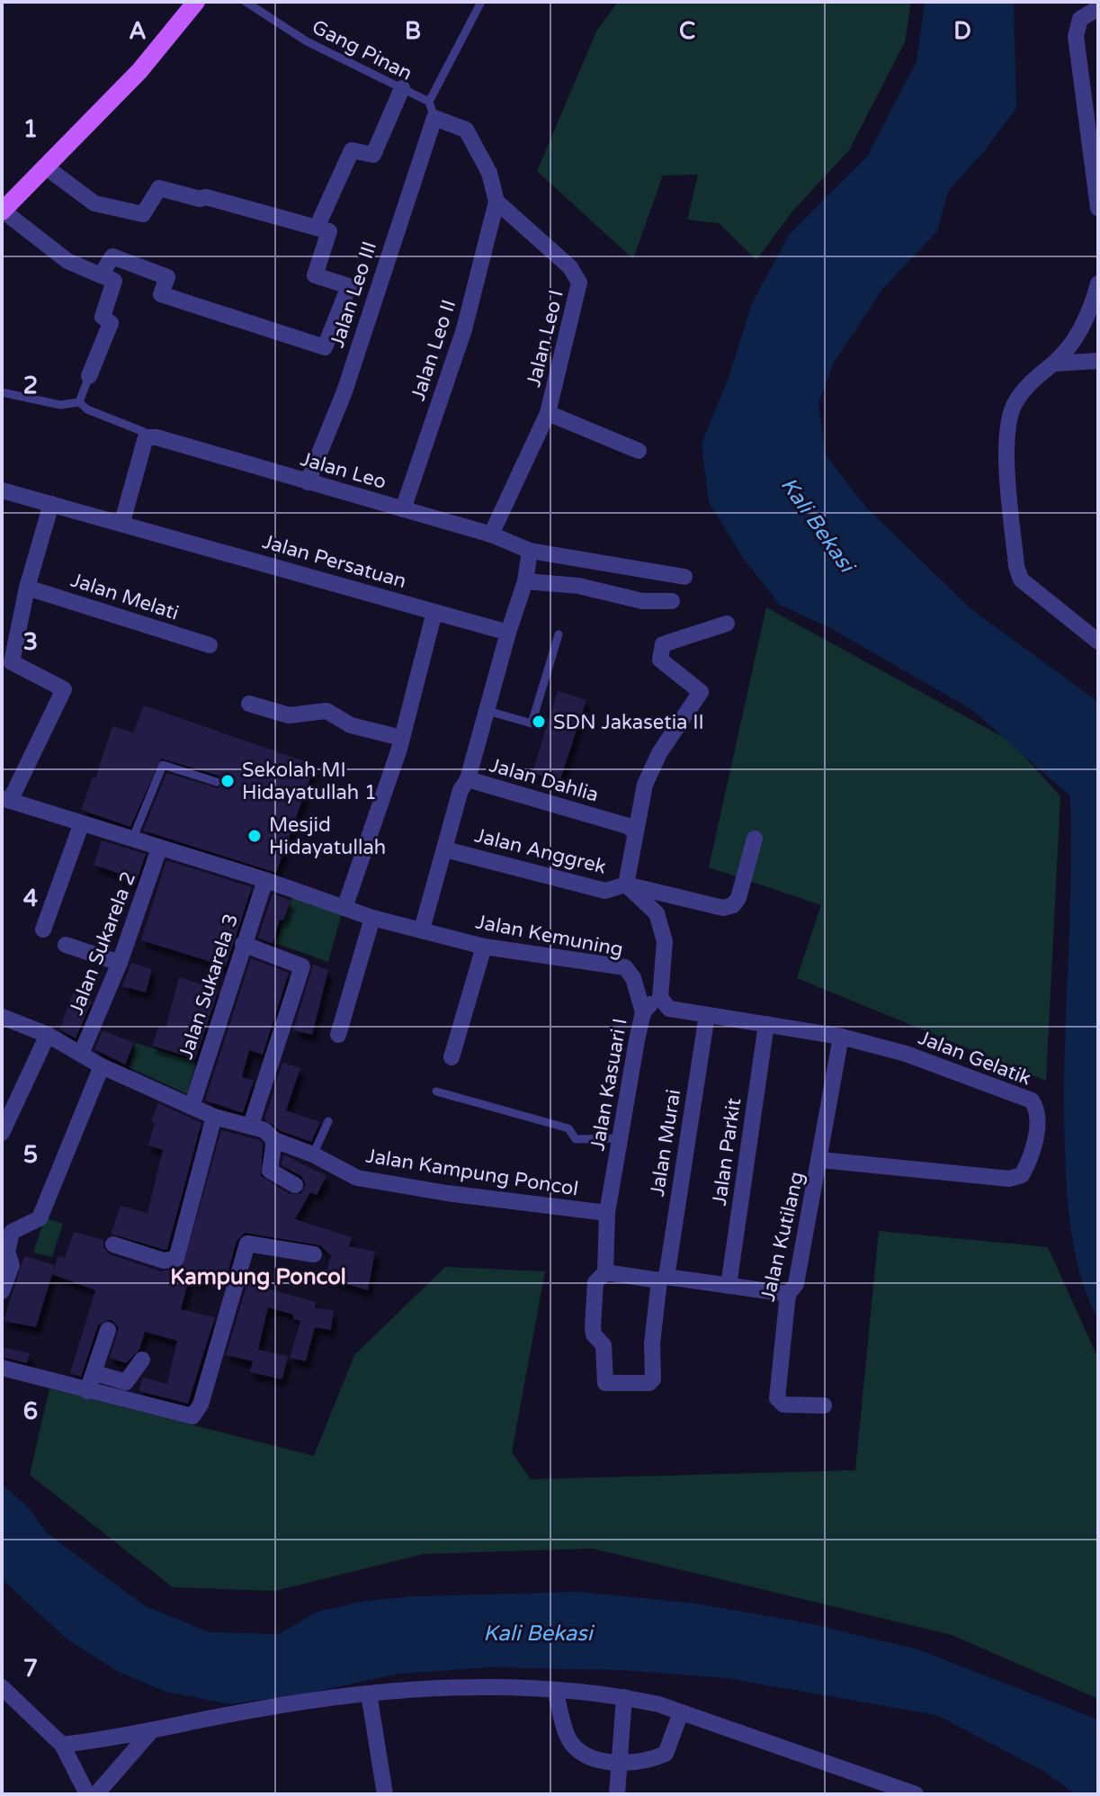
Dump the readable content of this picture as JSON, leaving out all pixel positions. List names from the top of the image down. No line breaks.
{"streets":{"street":["Jalan Leo III","Jalan Leo I","Jalan Leo II","Jalan Leo","Jalan Persatuan","Jalan Melati","Jalan Dahlia","Jalan Anggrek","Jalan Kemuning","Jalan Sukarela 2","Jalan Sukarela 3","Jalan Gelatik","Jalan Kasuari I","Jalan Murai","Jalan Parkit","Jalan Kampung Poncol","Jalan Kutilang"],"lane":["Gang Pinan"]},"crossings":[["Jalan Leo III","Jalan Leo"],["Jalan Leo I","Jalan Leo II"],["Jalan Leo I","Jalan Leo"],["Jalan Leo II","Jalan Leo"],["Jalan Dahlia","Jalan Anggrek"],["Jalan Dahlia","Jalan Kemuning"],["Jalan Kemuning","Jalan Sukarela 2"],["Jalan Kemuning","Jalan Sukarela 3"],["Jalan Kemuning","Jalan Kasuari I"],["Jalan Sukarela 2","Jalan Kampung Poncol"],["Jalan Sukarela 3","Jalan Kampung Poncol"],["Jalan Gelatik","Jalan Kutilang"],["Jalan Kasuari I","Jalan Murai"],["Jalan Kasuari I","Jalan Kampung Poncol"]],"districts":["Kampung Poncol"],"water":["Kali Bekasi"],"places":["SDN Jakasetia II","Sekolah MI Hidayatullah 1","Mesjid Hidayatullah"],"grid":{"columns":["A","B","C","D"],"rows":["1","2","3","4","5","6","7"]}}
